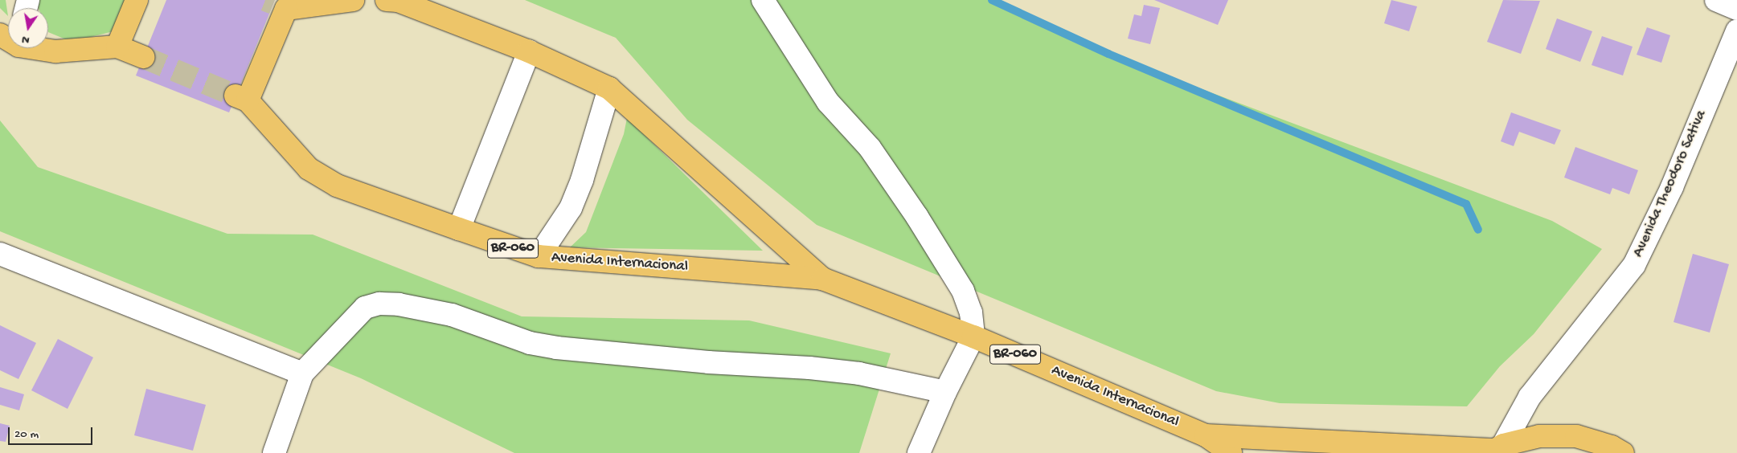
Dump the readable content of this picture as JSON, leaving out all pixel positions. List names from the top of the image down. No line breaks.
{"streets":{"main road":["BR-060","Avenida Internacional"],"street":["Avenida Theodoro Sativa"]},"crossings":[["Avenida Theodoro Sativa","BR-060"],["Avenida Theodoro Sativa","Avenida Internacional"],["BR-060","Avenida Internacional"]],"scale_bar":"20 m","north":"bottom"}
